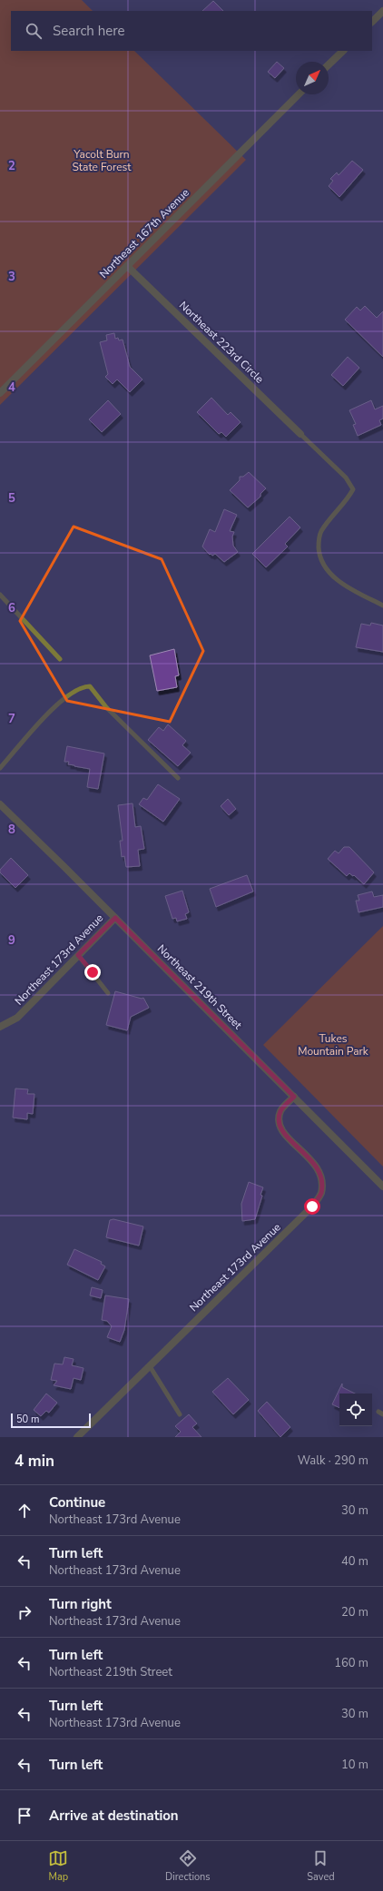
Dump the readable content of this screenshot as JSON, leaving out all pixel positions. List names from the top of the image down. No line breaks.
{"streets":{"street":["Northeast 167th Avenue","Northeast 223rd Circle","Northeast 173rd Avenue","Northeast 219th Street"]},"crossings":[["Northeast 167th Avenue","Northeast 223rd Circle"],["Northeast 173rd Avenue","Northeast 219th Street"]],"parks":["Yacolt Burn State Forest","Tukes Mountain Park"],"scale_bar":"50 m","north":"top right","page":{"search":"Search here","scale":"50 m","heading":["4 min","Walk · 290 m"],"list":[["Continue","Northeast 173rd Avenue","30 m"],["Turn left","Northeast 173rd Avenue","40 m"],["Turn right","Northeast 173rd Avenue","20 m"],["Turn left","Northeast 219th Street","160 m"],["Turn left","Northeast 173rd Avenue","30 m"],["Turn left","10 m"],"Arrive at destination"],"nav":["Map","Directions","Saved"]},"grid":{"rows":["2","3","4","5","6","7","8","9"]}}
